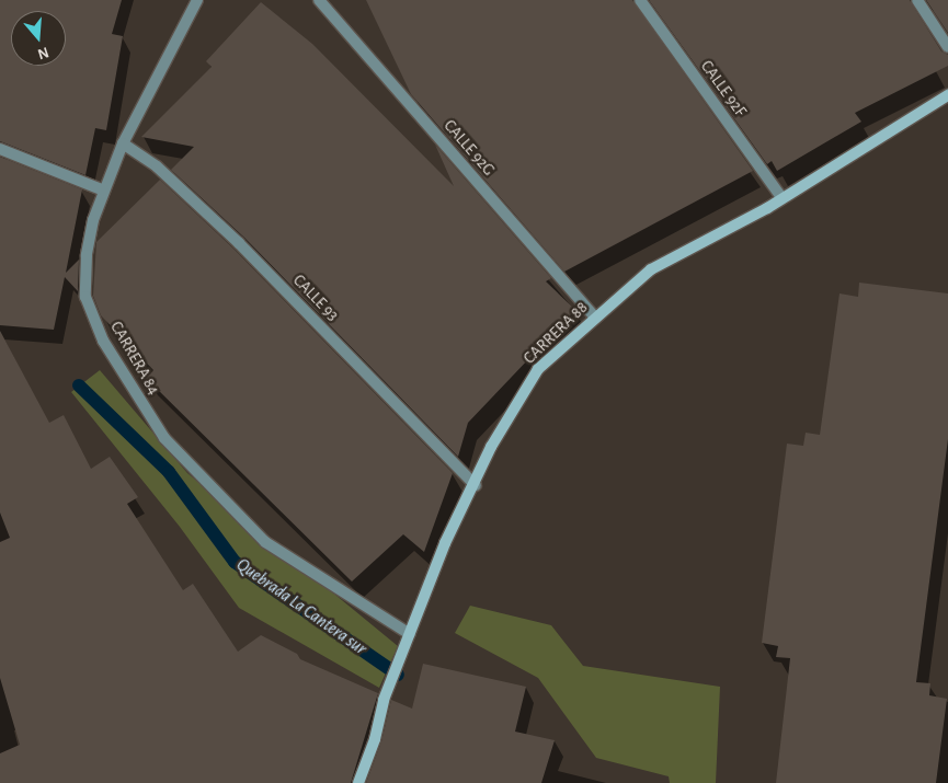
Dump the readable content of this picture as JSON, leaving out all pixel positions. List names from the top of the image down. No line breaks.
{"streets":{"street":["CALLE 92F","CALLE 92G","CALLE 93","CARRERA 88","CARRERA 84"]},"crossings":[["CALLE 92F","CARRERA 88"],["CALLE 92G","CARRERA 88"],["CALLE 93","CARRERA 88"],["CALLE 93","CARRERA 84"],["CARRERA 88","CARRERA 84"]],"water":["Quebrada La Cantera sur"],"north":"bottom"}
